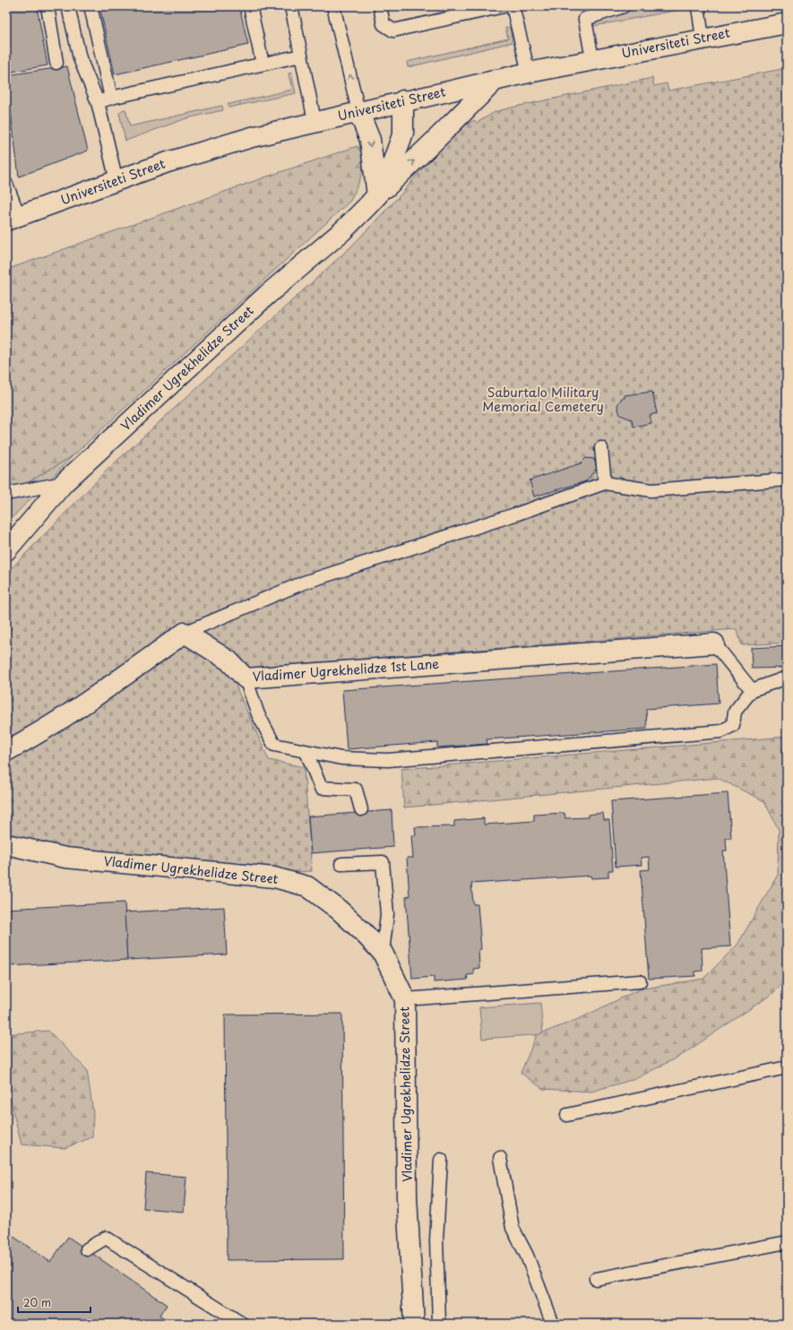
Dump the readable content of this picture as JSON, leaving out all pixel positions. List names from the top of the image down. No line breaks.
{"streets":{"street":["Universiteti Street","Vladimer Ugrekhelidze Street","Vladimer Ugrekhelidze 1st Lane"]},"crossings":[["Universiteti Street","Vladimer Ugrekhelidze Street"]],"parks":["Saburtalo Military Memorial Cemetery"],"scale_bar":"20 m"}
